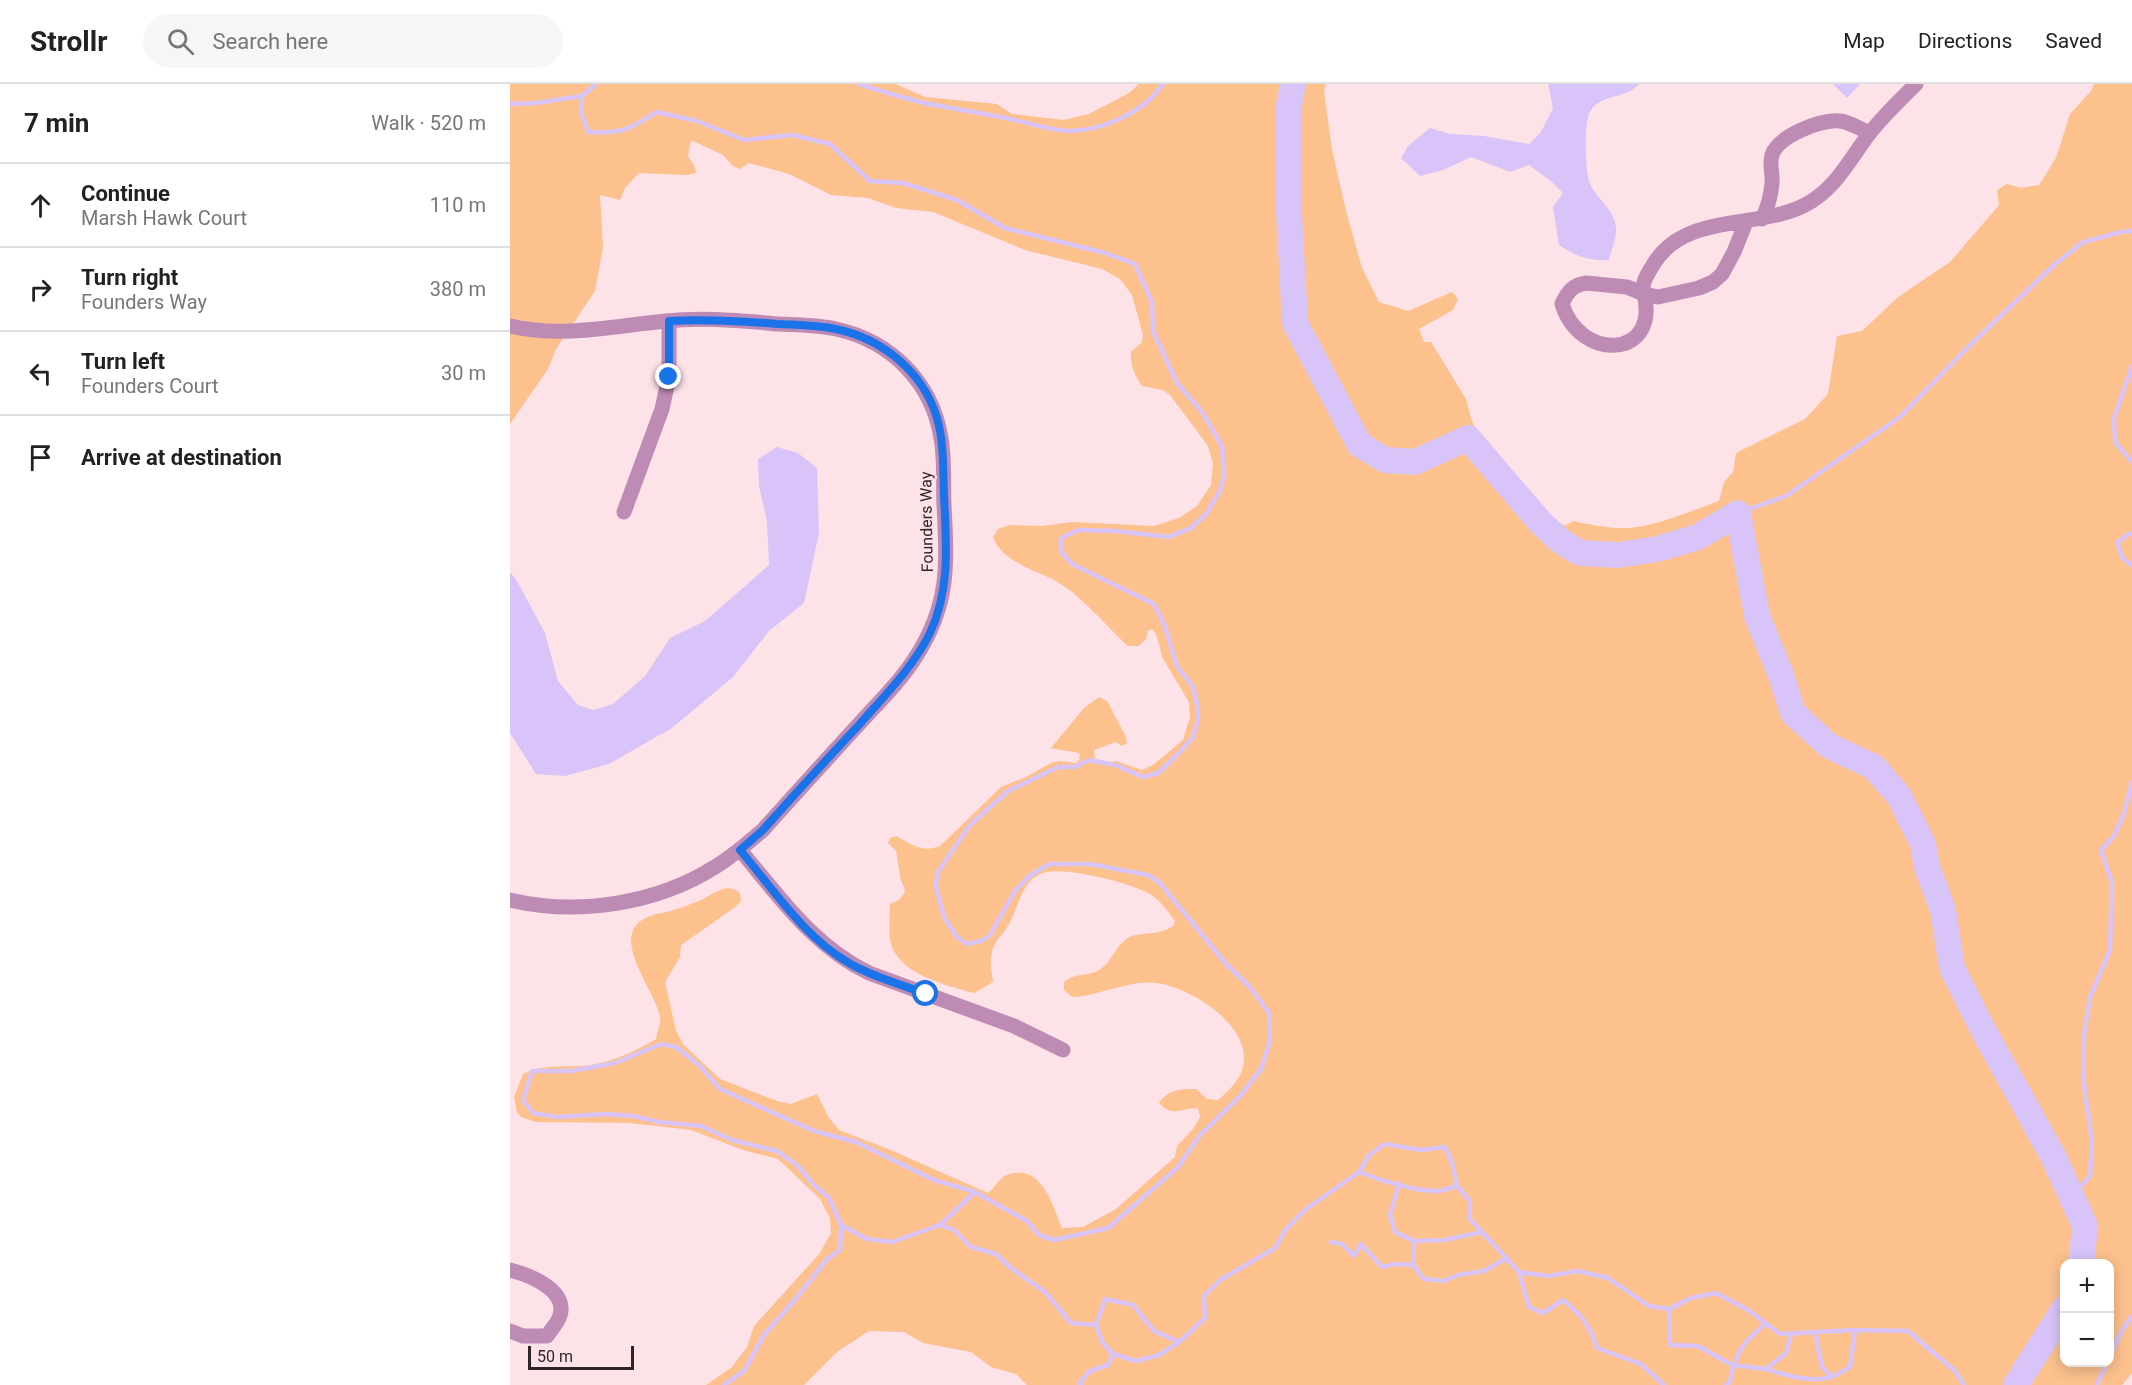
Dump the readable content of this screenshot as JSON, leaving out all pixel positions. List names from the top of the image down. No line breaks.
{"streets":{"street":["Founders Way"]},"scale_bar":"50 m","page":{"header":"Strollr","search":"Search here","nav":["Map","Directions","Saved"],"heading":["7 min","Walk · 520 m"],"list":[["Continue","Marsh Hawk Court","110 m"],["Turn right","Founders Way","380 m"],["Turn left","Founders Court","30 m"],"Arrive at destination"],"map_buttons":["+","−"],"scale":"50 m"}}
